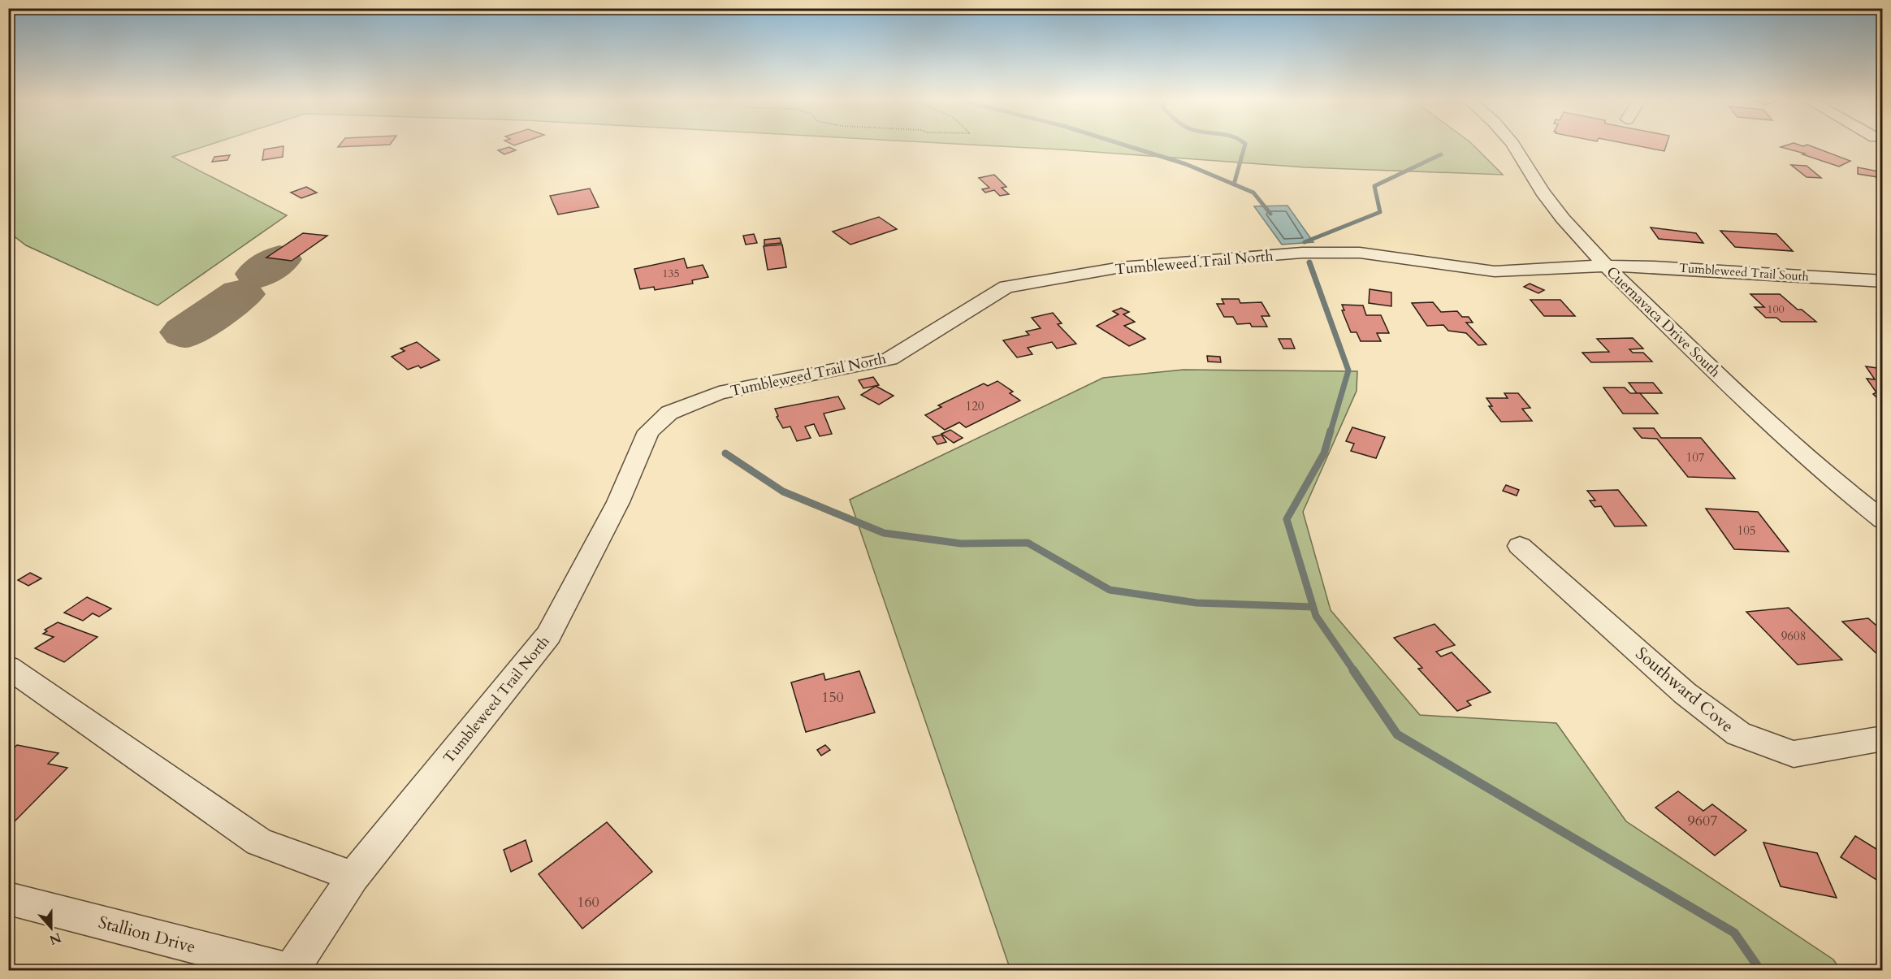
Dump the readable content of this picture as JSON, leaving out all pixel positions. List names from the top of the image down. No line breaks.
{"streets":{"street":["Tumbleweed Trail North","Tumbleweed Trail South","Cuernavaca Drive South","Southward Cove","Stallion Drive"]},"crossings":[["Tumbleweed Trail North","Tumbleweed Trail South"],["Tumbleweed Trail North","Cuernavaca Drive South"],["Tumbleweed Trail South","Cuernavaca Drive South"]],"house_numbers":["135","100","120","107","105","9608","150","9607","160"],"north":"bottom"}
